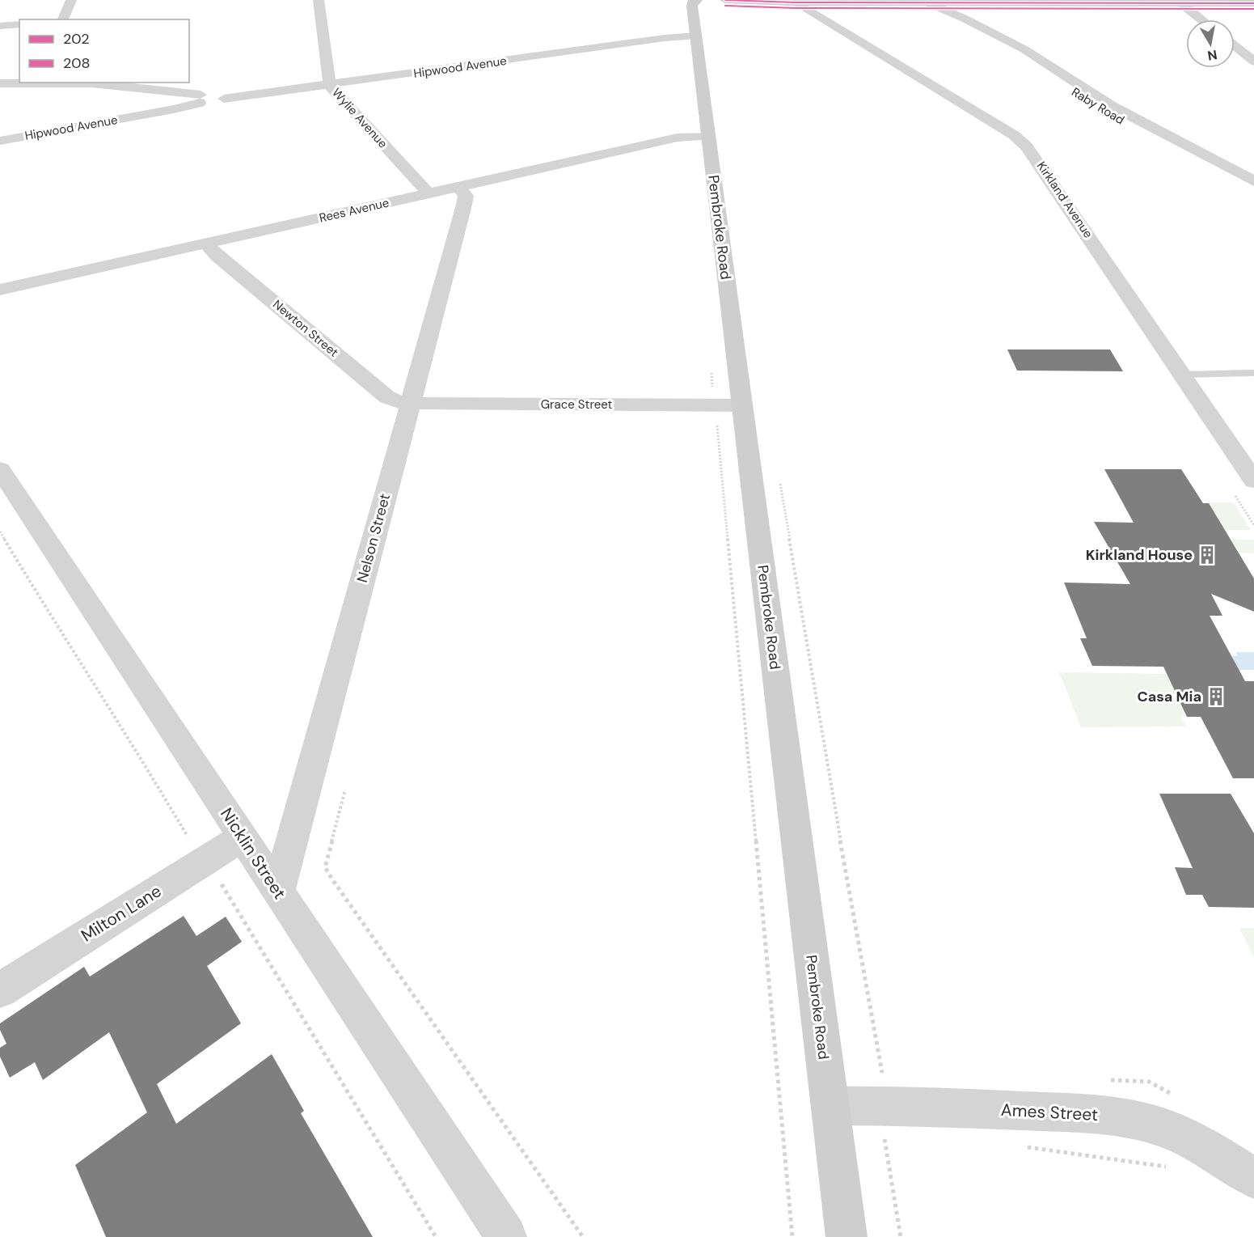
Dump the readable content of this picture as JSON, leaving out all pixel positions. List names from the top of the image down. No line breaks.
{"streets":{"street":["Hipwood Avenue","Raby Road","Wylie Avenue","Kirkland Avenue","Rees Avenue","Pembroke Road","Newton Street","Grace Street","Nelson Street","Nicklin Street","Milton Lane","Ames Street"]},"crossings":[["Hipwood Avenue","Wylie Avenue"],["Hipwood Avenue","Pembroke Road"],["Wylie Avenue","Rees Avenue"],["Rees Avenue","Pembroke Road"],["Rees Avenue","Newton Street"],["Rees Avenue","Nelson Street"],["Pembroke Road","Grace Street"],["Pembroke Road","Ames Street"],["Newton Street","Grace Street"],["Newton Street","Nelson Street"],["Grace Street","Nelson Street"],["Nelson Street","Nicklin Street"],["Nicklin Street","Milton Lane"]],"places":{"building":["Kirkland House","Casa Mia"]},"lines":["transit line 202","transit line 208"],"legend":["202","208"],"north":"bottom"}
